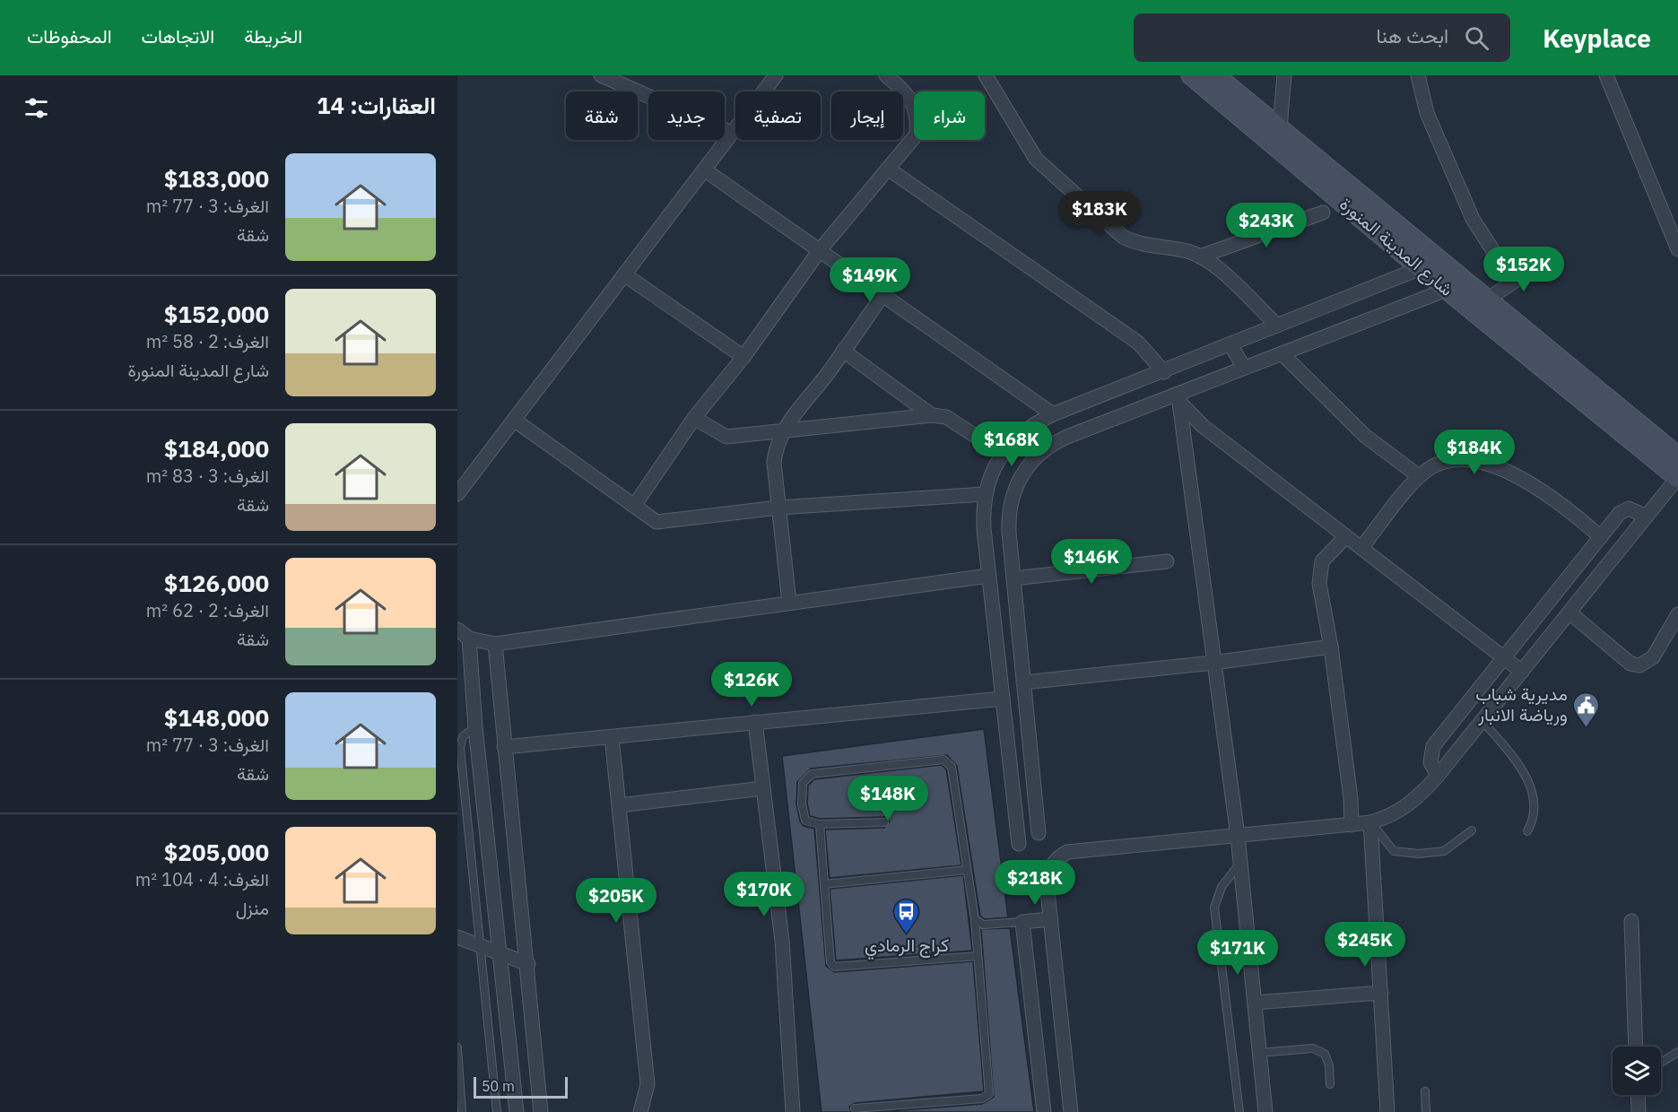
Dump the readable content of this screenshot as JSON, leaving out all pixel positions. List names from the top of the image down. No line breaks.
{"streets":{"main road":["شارع المدينة المنورة"]},"places":{"public building":["مديرية شباب ورياضة الانبار"],"bus stop":["كراج الرمادي"]},"scale_bar":"50 m","page":{"header":"Keyplace","search":"ابحث هنا","nav":["الخريطة","الاتجاهات","المحفوظات"],"heading":"العقارات: 14","chip":["شراء","إيجار","تصفية","جديد","شقة"],"list":[{"name":"$183,000","note":"الغرف: 3 · 77 m² · شقة"},{"name":"$152,000","note":"الغرف: 2 · 58 m² · شارع المدينة المنورة"},{"name":"$184,000","note":"الغرف: 3 · 83 m² · شقة"},{"name":"$126,000","note":"الغرف: 2 · 62 m² · شقة"},{"name":"$148,000","note":"الغرف: 3 · 77 m² · شقة"},{"name":"$205,000","note":"الغرف: 4 · 104 m² · منزل"}],"price":["$183K","$243K","$152K","$149K","$168K","$184K","$146K","$126K","$148K","$218K","$170K","$205K","$245K","$171K"],"scale":"50 m"}}
